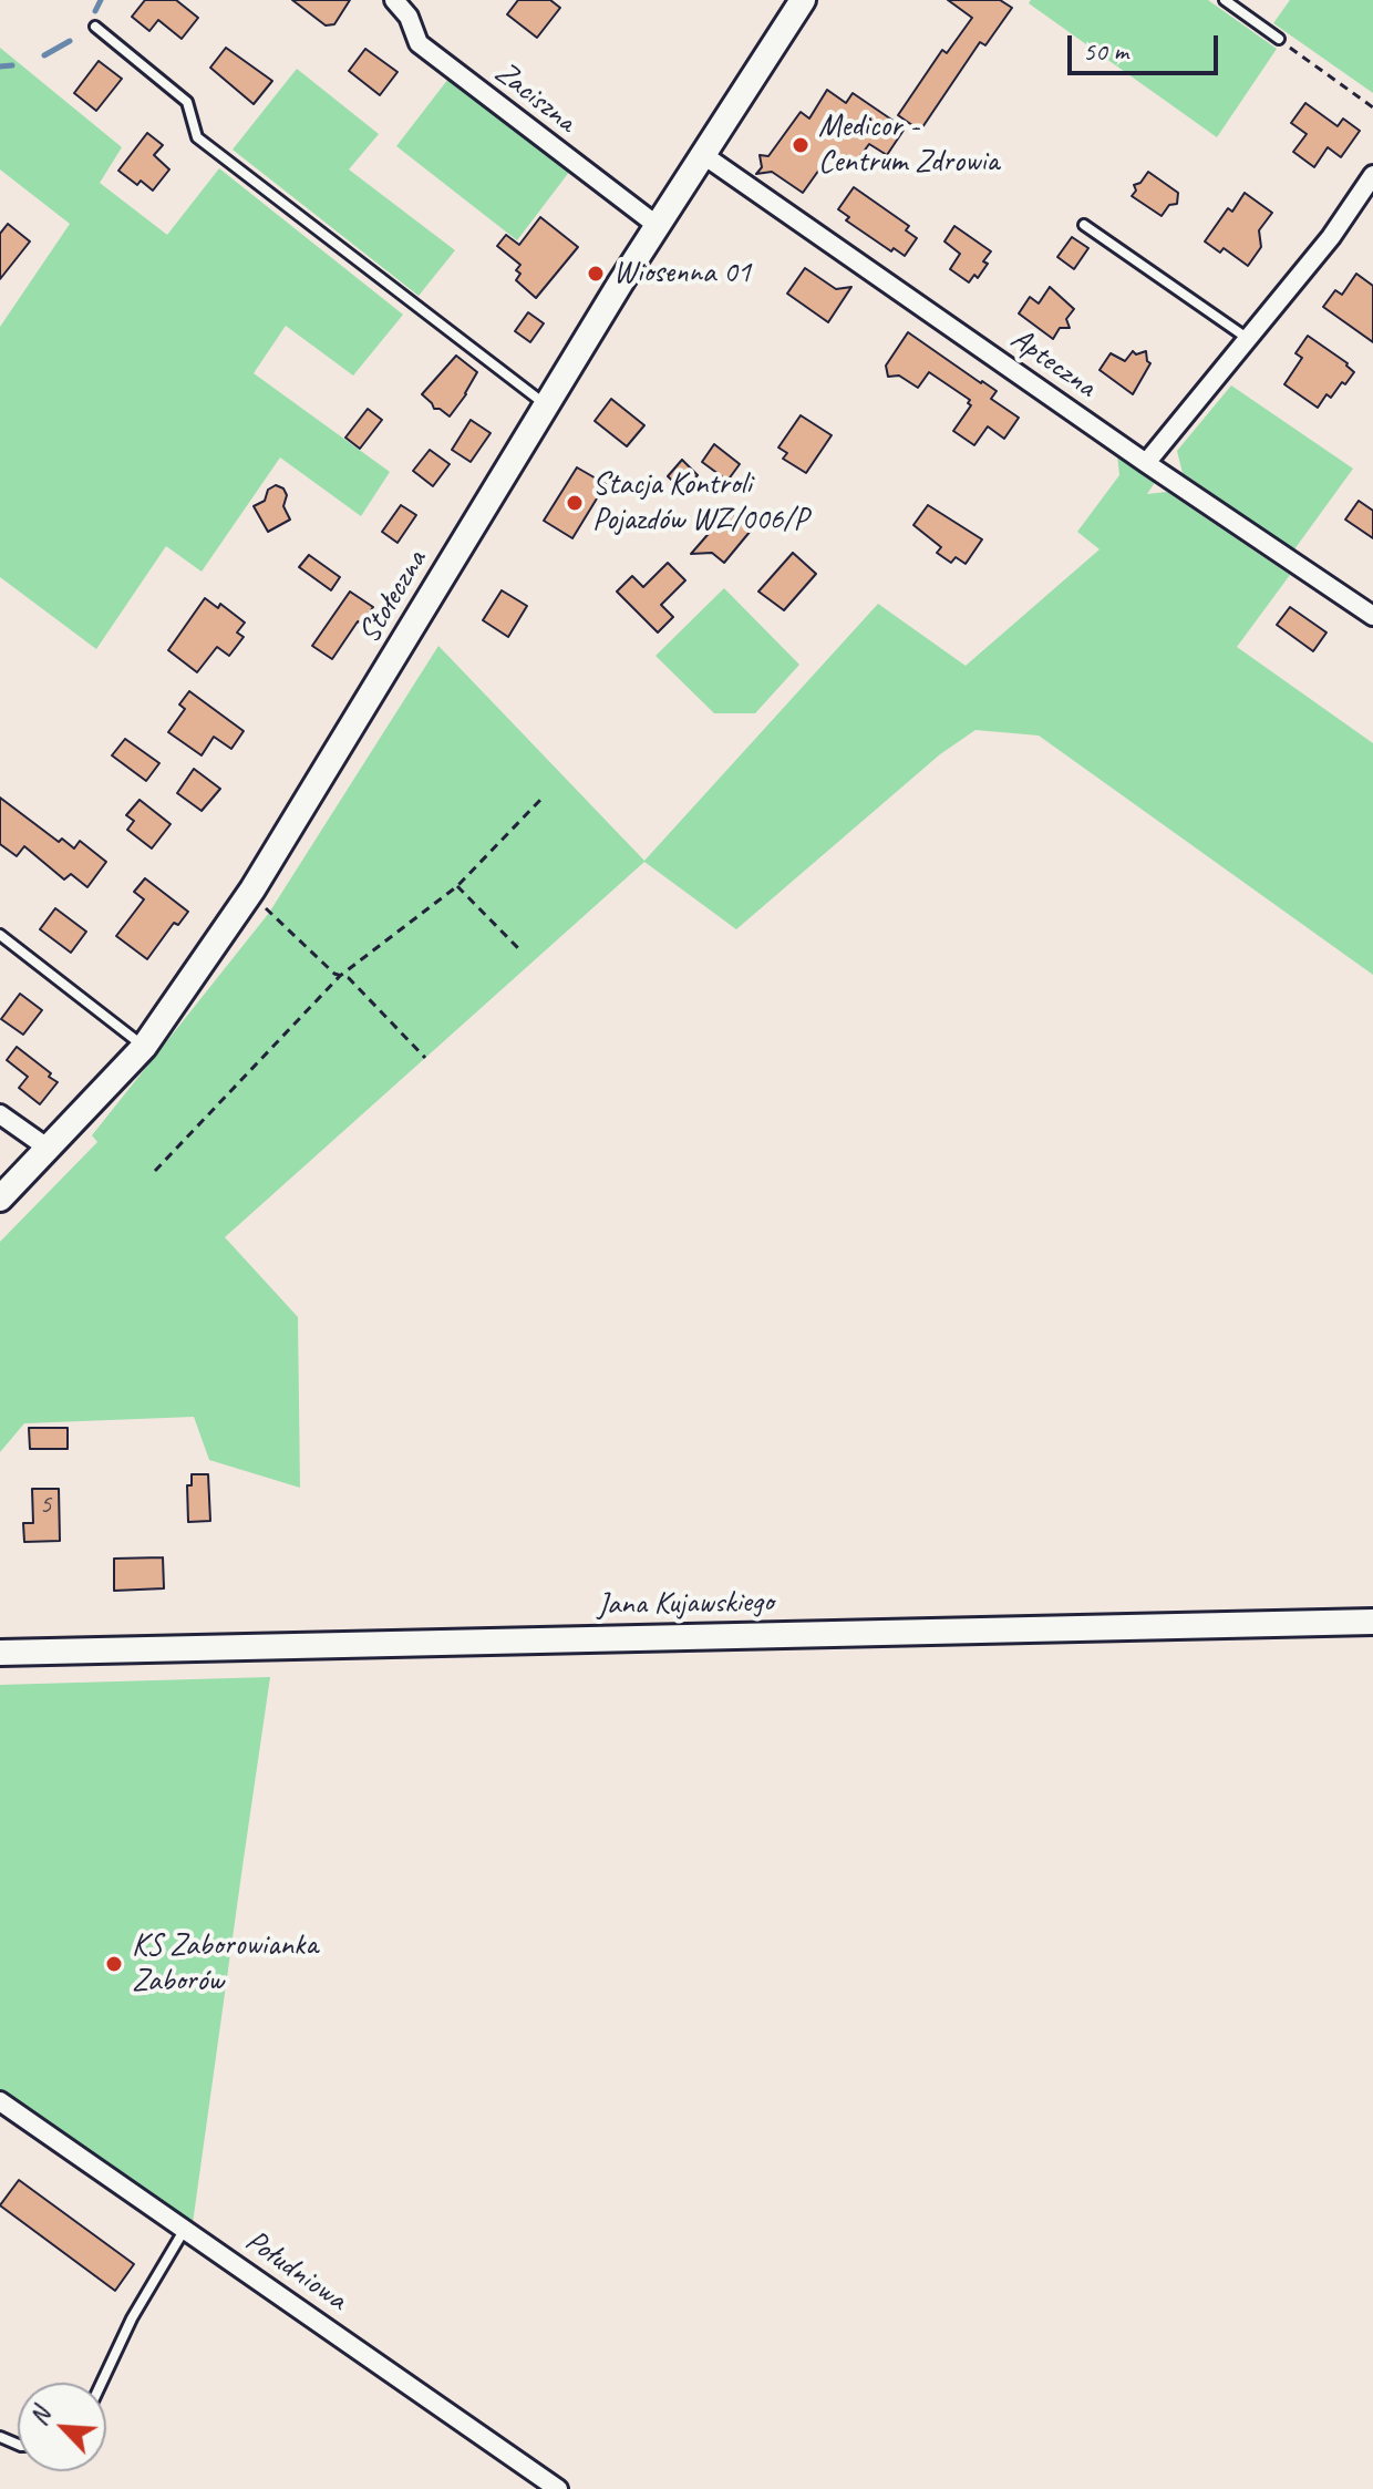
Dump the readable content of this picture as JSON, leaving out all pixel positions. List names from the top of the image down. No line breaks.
{"streets":{"main road":["Stołeczna","Jana Kujawskiego"],"street":["Zaciszna","Apteczna","Południowa"]},"crossings":[["Zaciszna","Stołeczna"],["Apteczna","Stołeczna"]],"places":["Medicor - Centrum Zdrowia","Wiosenna 01","Stacja Kontroli Pojazdów WZ/006/P","KS Zaborowianka Zaborów"],"house_numbers":["5"],"scale_bar":"50 m","north":"top left"}
